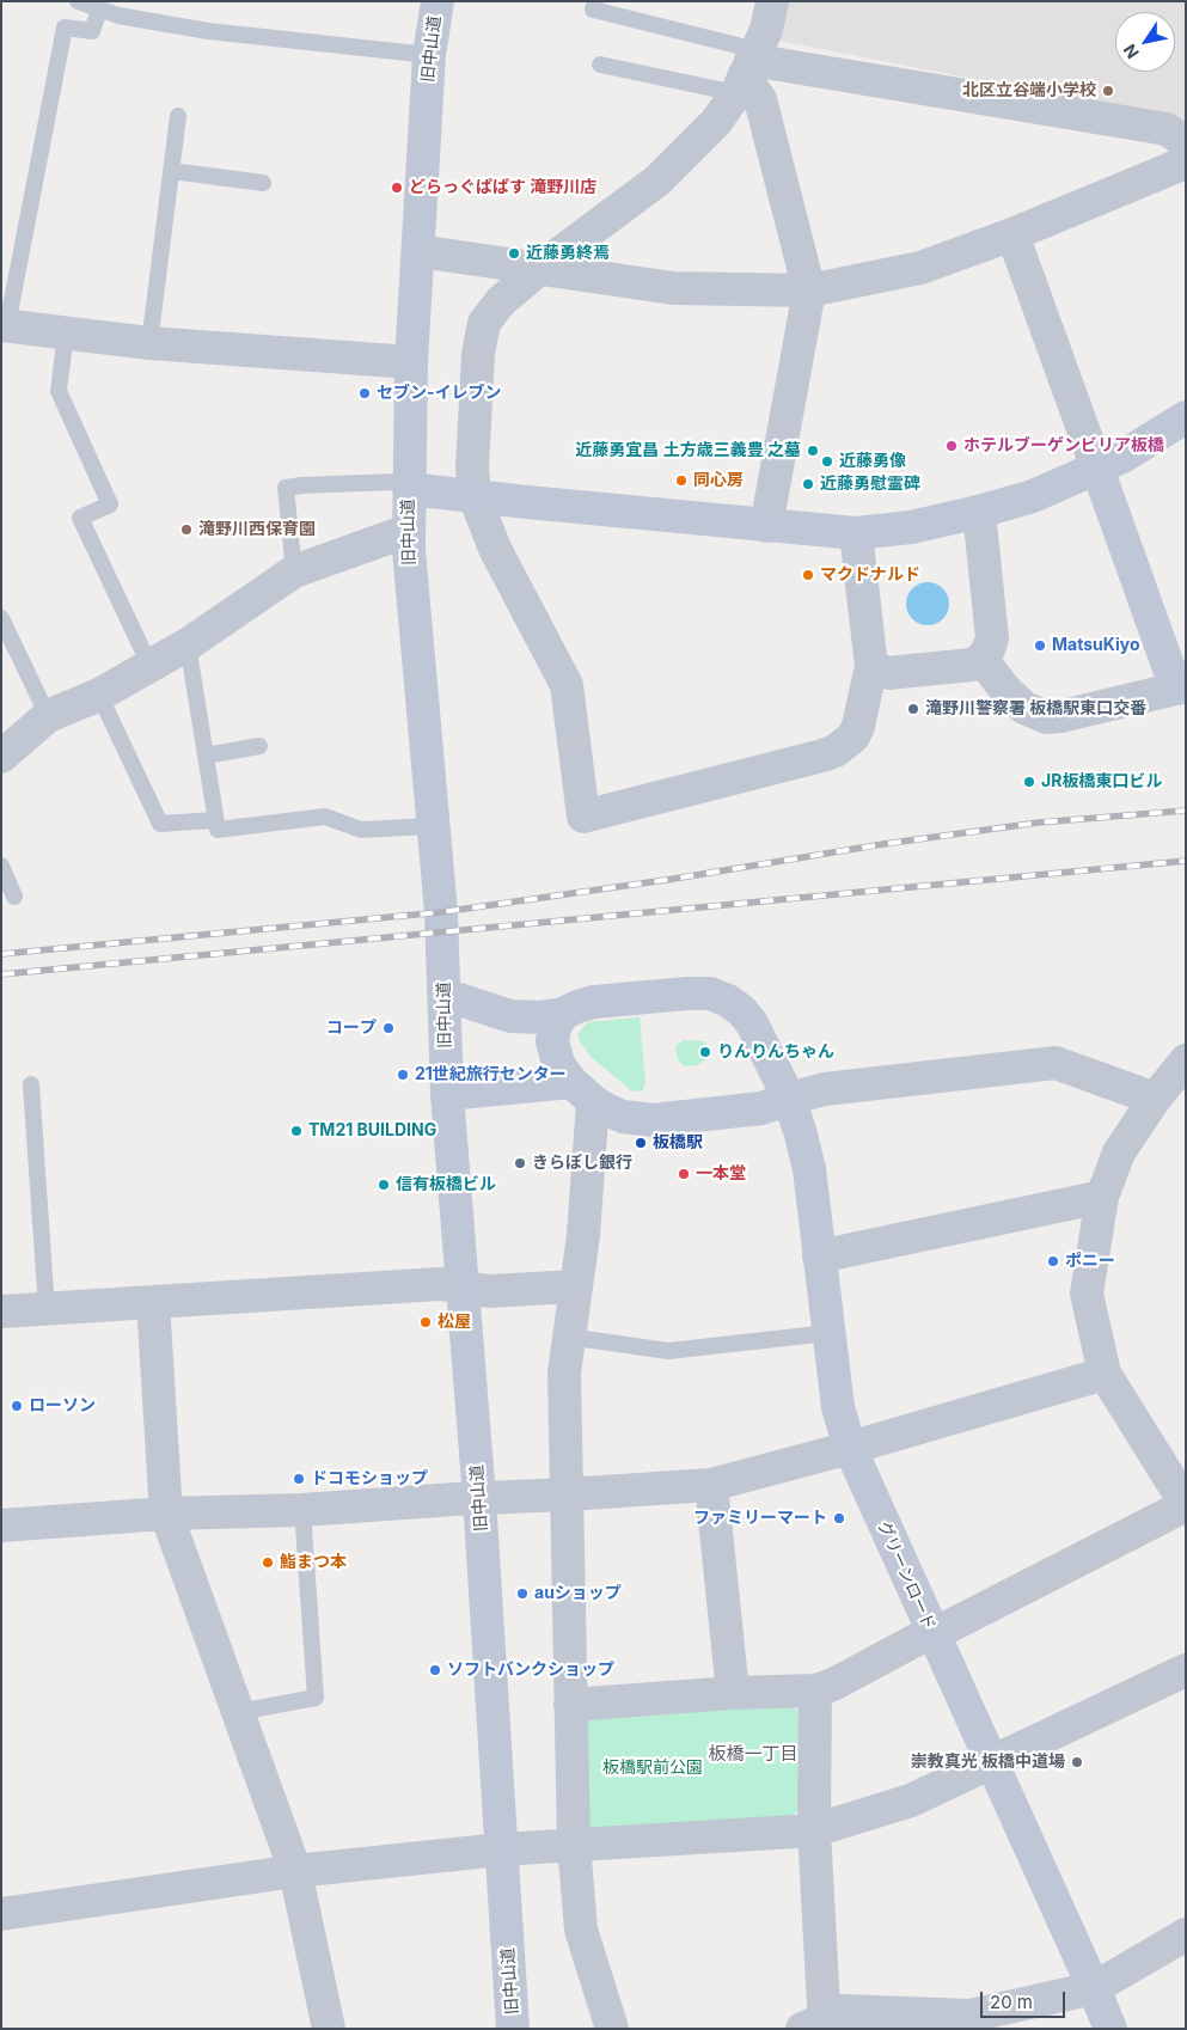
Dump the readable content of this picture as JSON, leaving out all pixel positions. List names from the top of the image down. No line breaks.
{"streets":{"street":["旧中山道","グリーンロード"]},"crossings":[["旧中山道","グリーンロード"]],"districts":["板橋一丁目"],"parks":["板橋駅前公園"],"places":["北区立谷端小学校","どらっぐぱぱす 滝野川店","近藤勇終焉","セブン-イレブン","ホテルブーゲンビリア板橋","近藤勇宜昌 土方歳三義豊 之墓","近藤勇像","同心房","近藤勇慰霊碑","滝野川西保育園","マクドナルド","MatsuKiyo","滝野川警察署 板橋駅東口交番","JR板橋東口ビル","コープ","りんりんちゃん","21世紀旅行センター","TM21 BUILDING","板橋駅","きらぼし銀行","一本堂","信有板橋ビル","ポニー","松屋","ローソン","ドコモショップ","ファミリーマート","鮨まつ本","auショップ","ソフトバンクショップ","崇教真光 板橋中道場"],"scale_bar":"20 m","north":"bottom left"}
